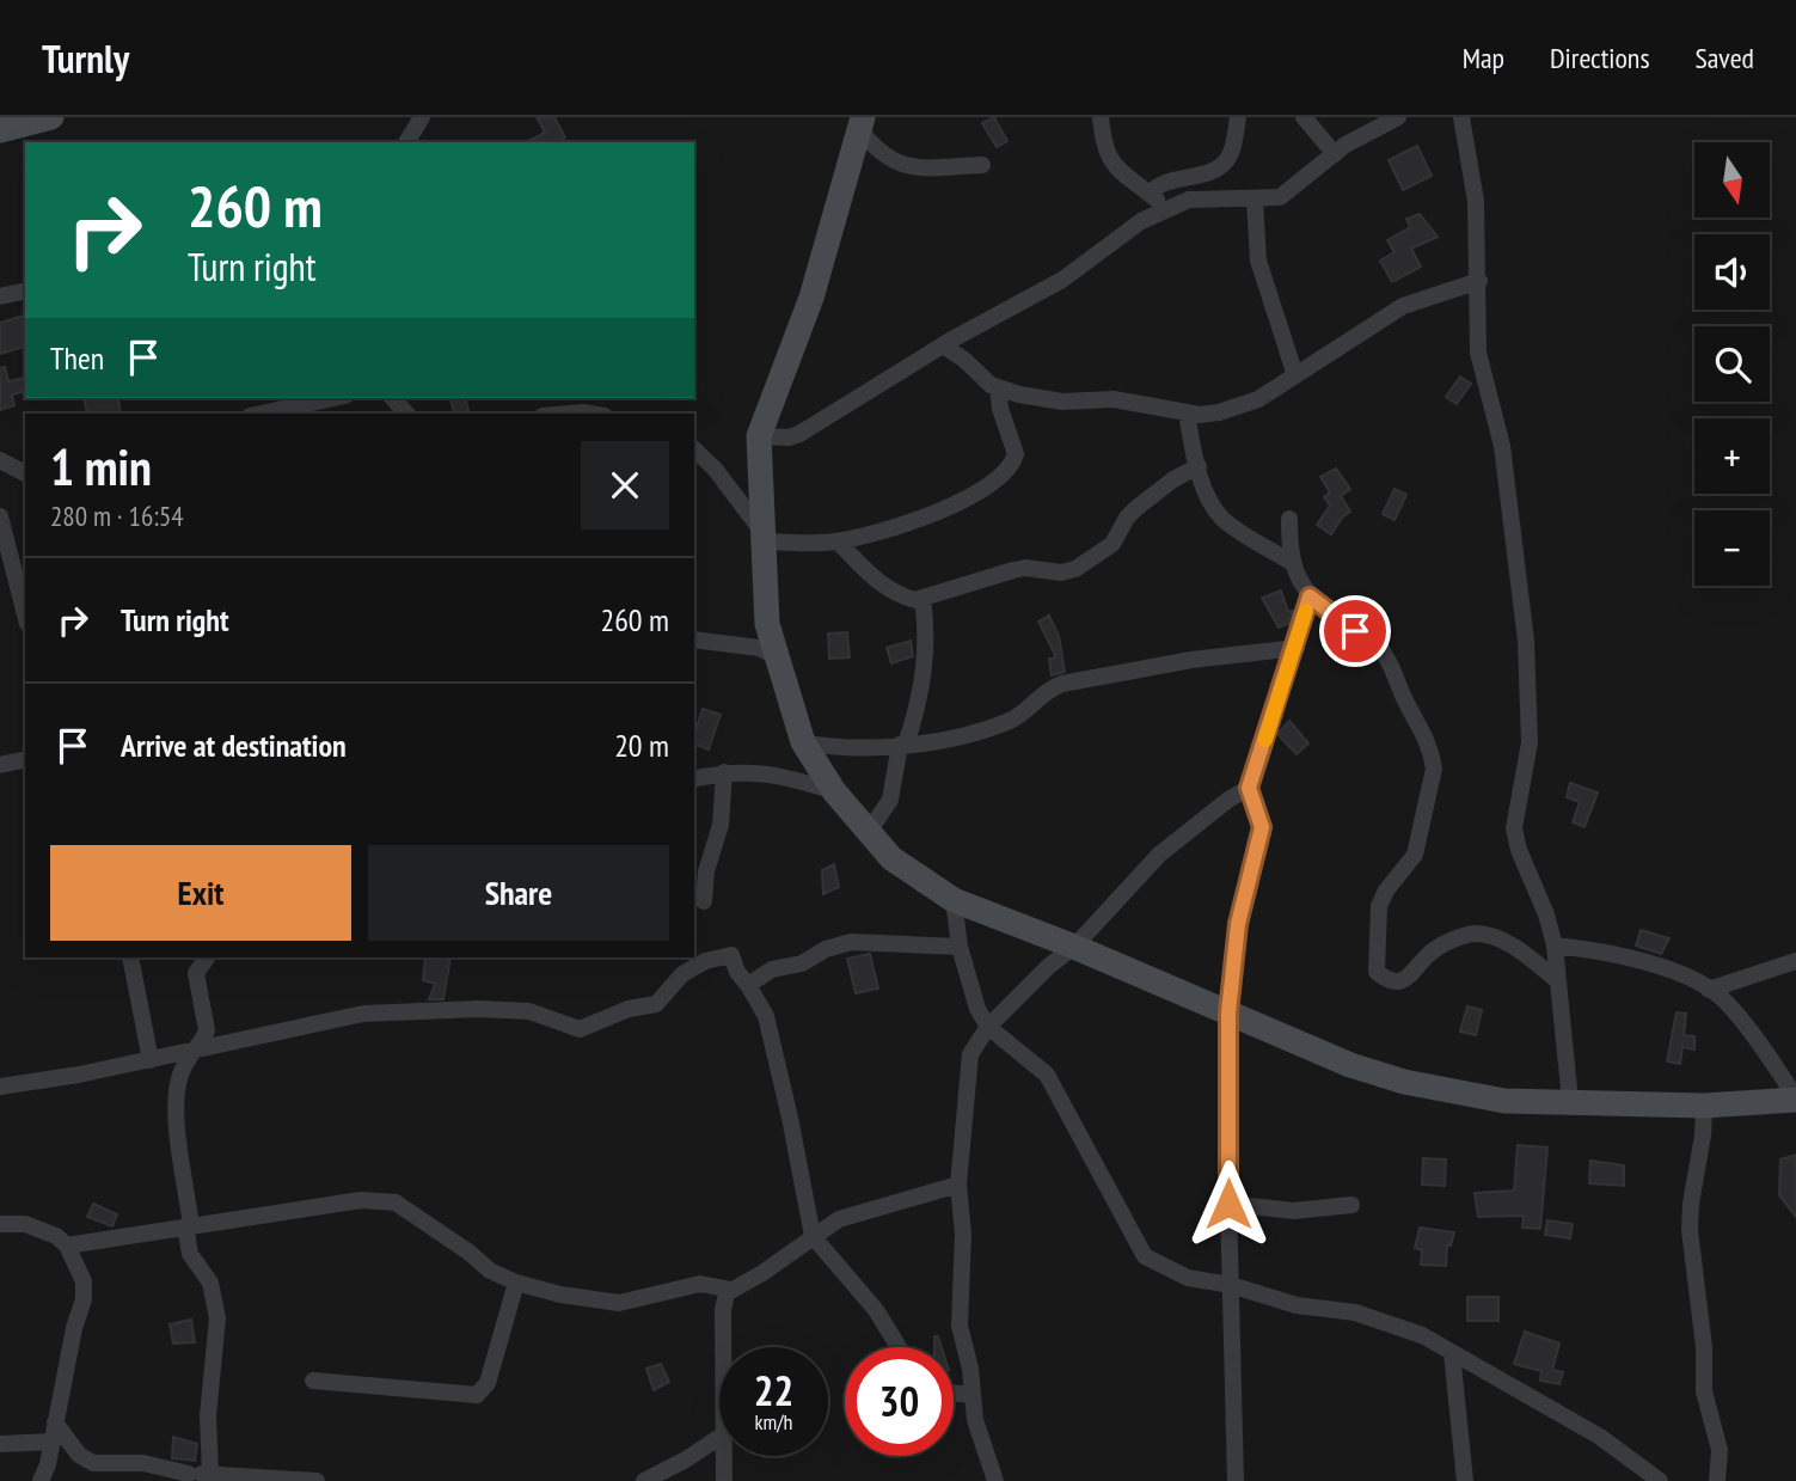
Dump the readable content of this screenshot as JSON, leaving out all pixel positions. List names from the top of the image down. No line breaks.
{"north":"bottom","page":{"header":"Turnly","nav":["Map","Directions","Saved"],"map_buttons":["+","−"],"turn":["260 m","Turn right"],"then":"Then","heading":["1 min","280 m · 16:54"],"list":[{"name":"Turn right","value":"260 m"},{"name":"Arrive at destination","value":"20 m"}],"buttons":["Exit","Share"],"speed":"22 km/h","limit":"30"}}
